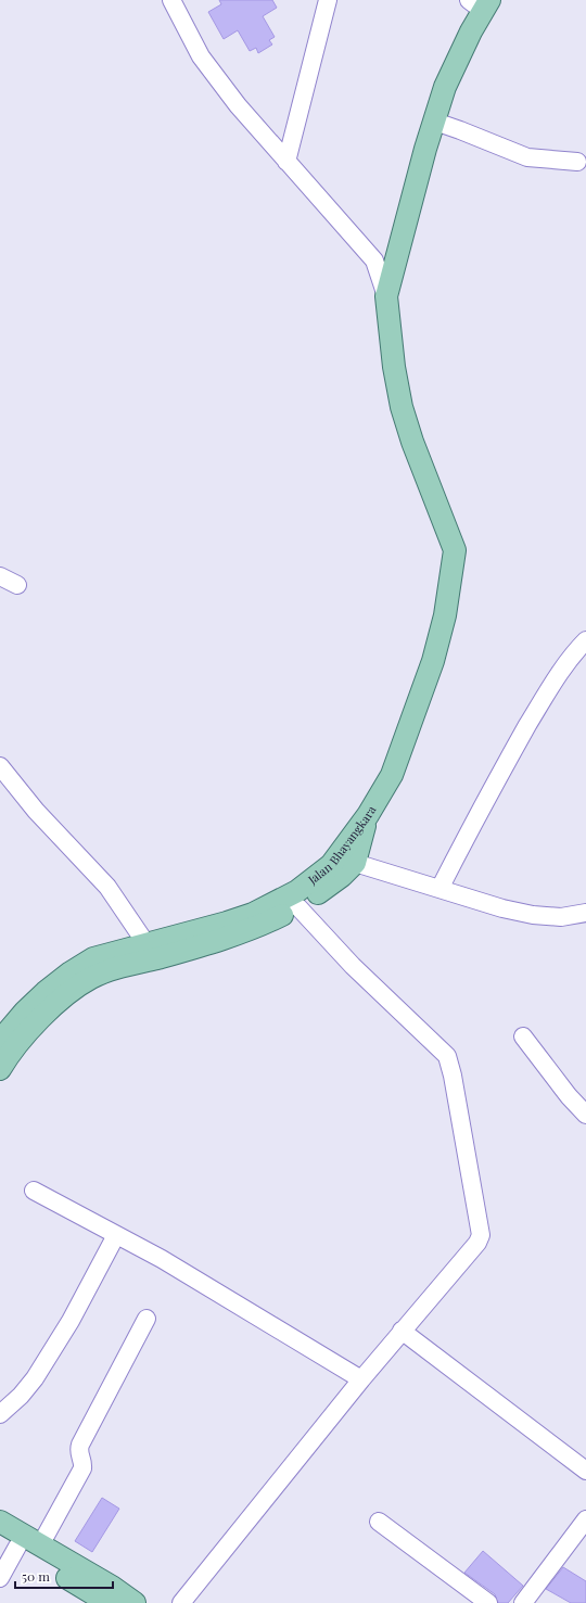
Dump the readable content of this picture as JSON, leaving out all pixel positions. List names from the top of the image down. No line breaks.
{"streets":{"main road":["Jalan Bhayangkara"]},"scale_bar":"50 m"}
